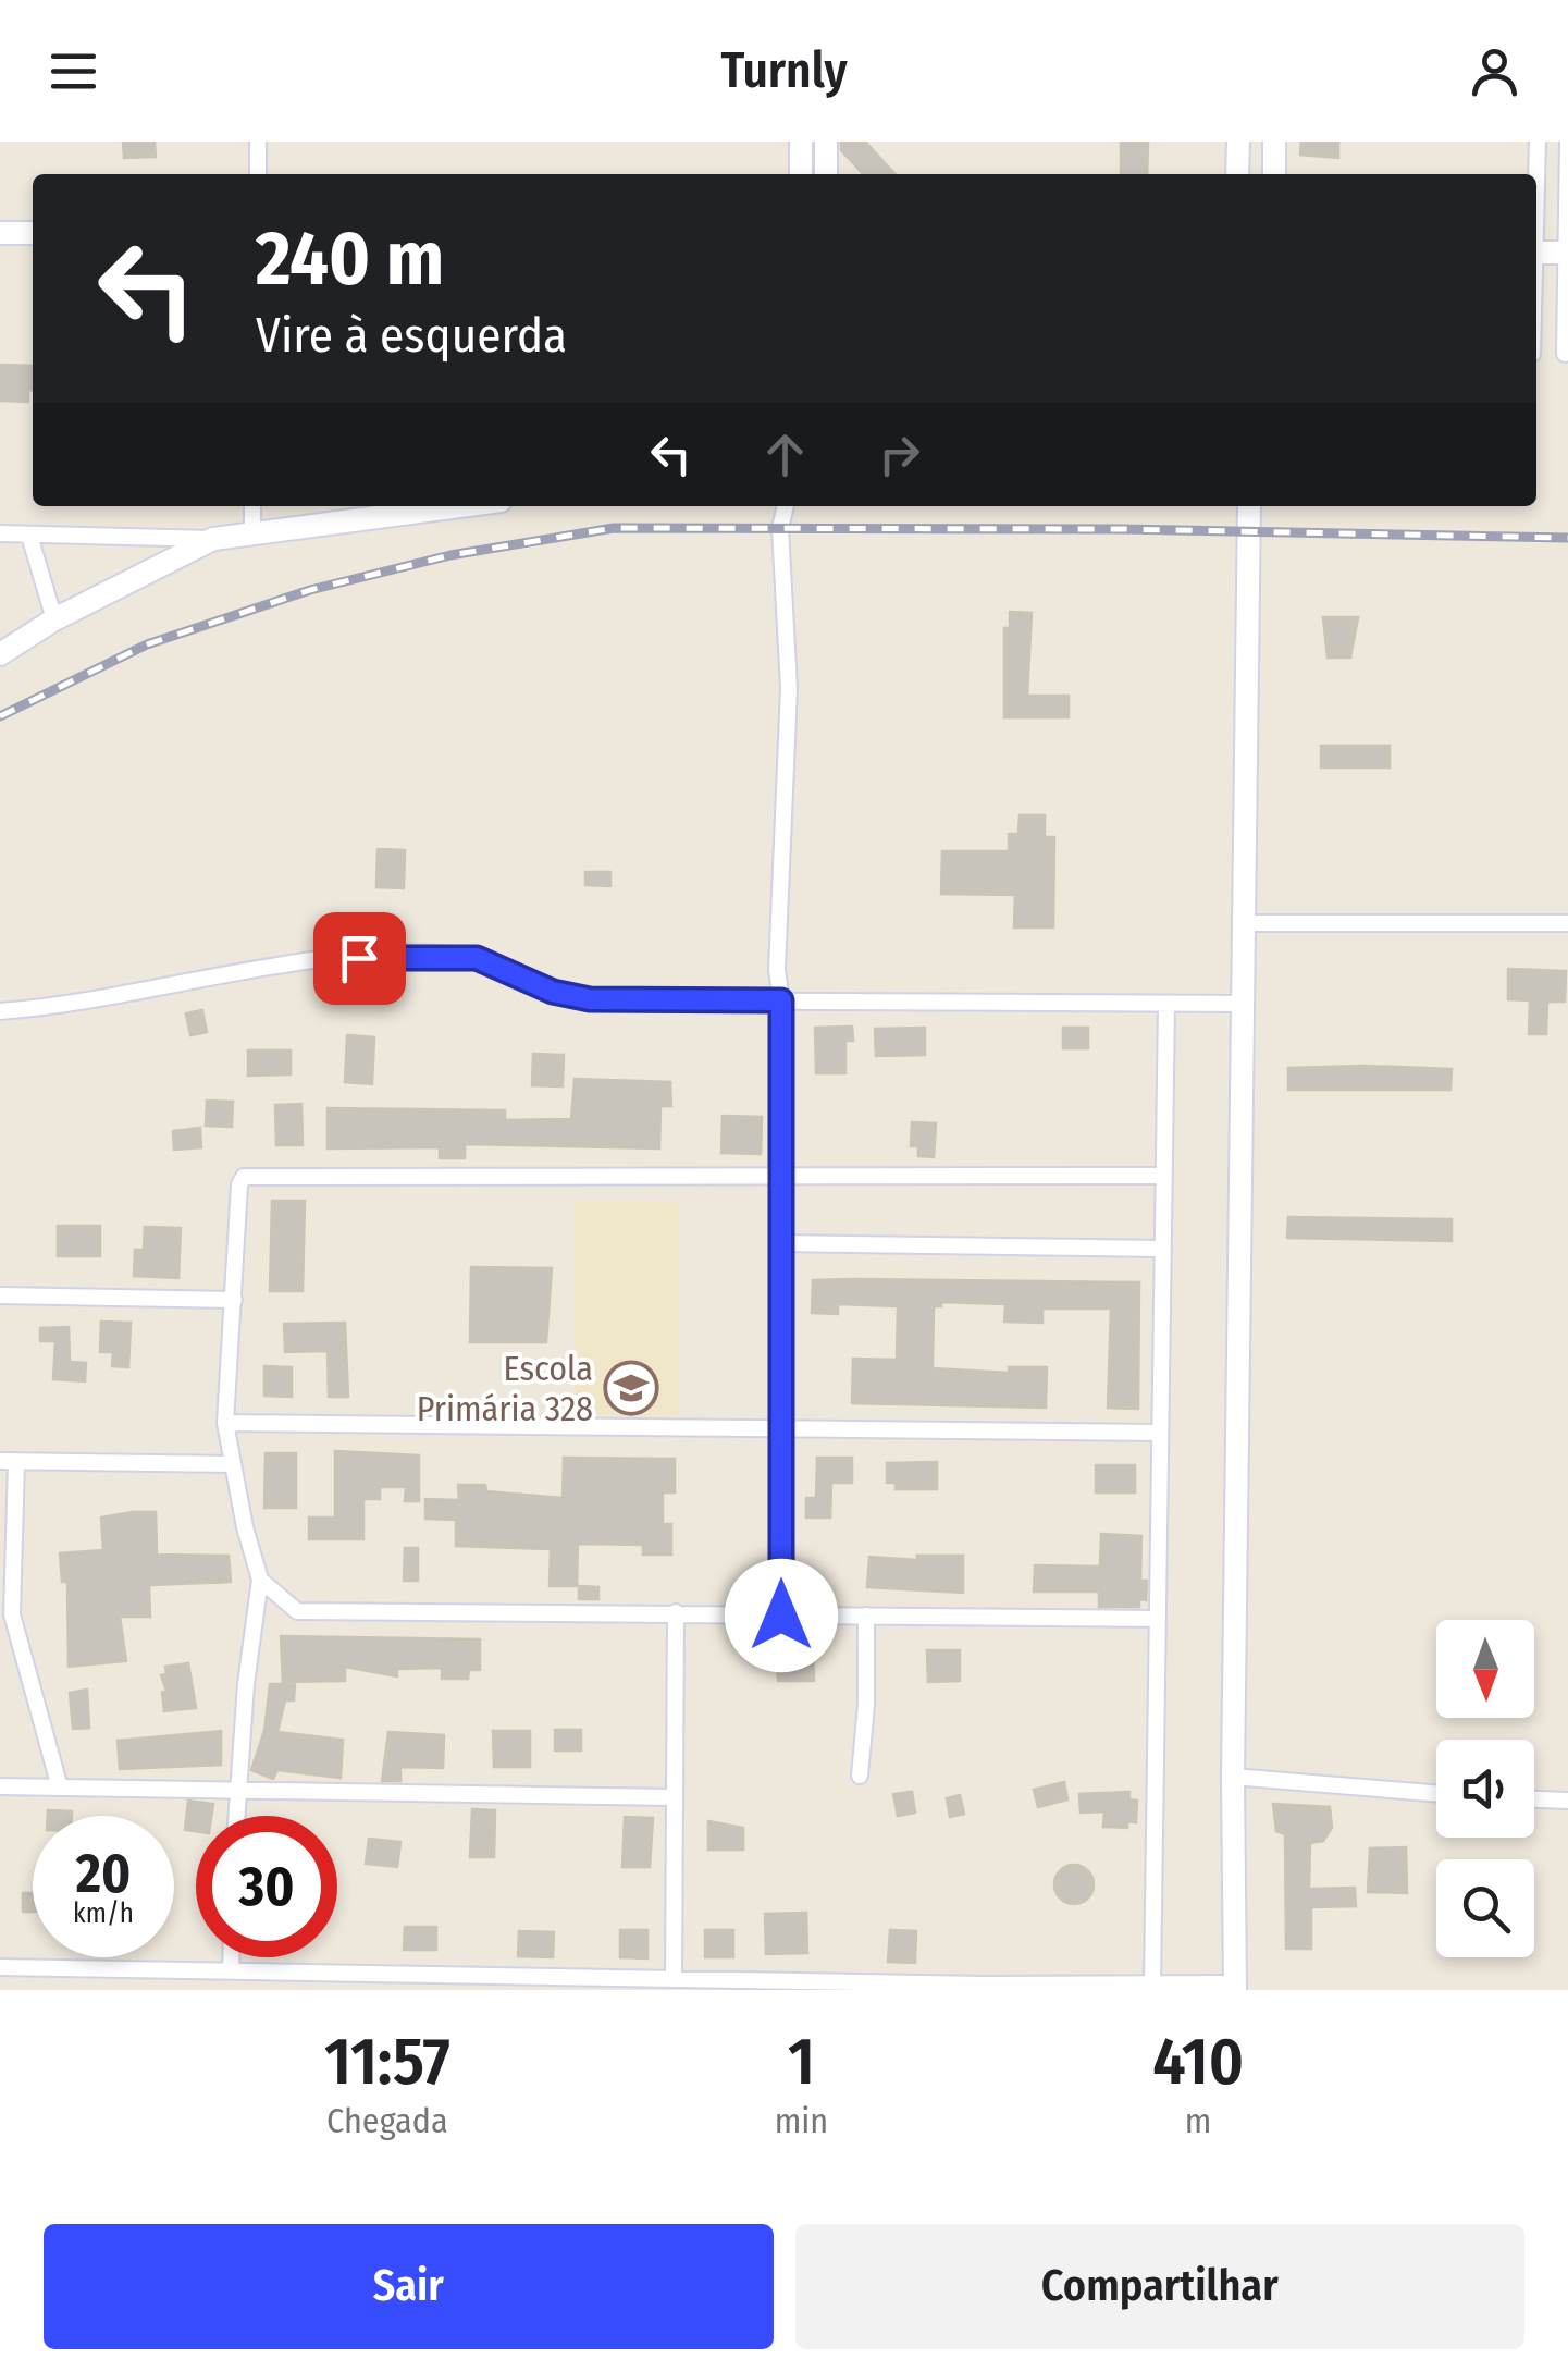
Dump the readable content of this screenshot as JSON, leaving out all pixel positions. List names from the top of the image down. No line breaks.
{"places":{"school or university":["Escola Primária 328"]},"north":"bottom","page":{"header":"Turnly","turn":["240 m","Vire à esquerda"],"speed":"20 km/h","limit":"30","eta":["11:57","Chegada","1","min","410","m"],"buttons":["Sair","Compartilhar"]}}
